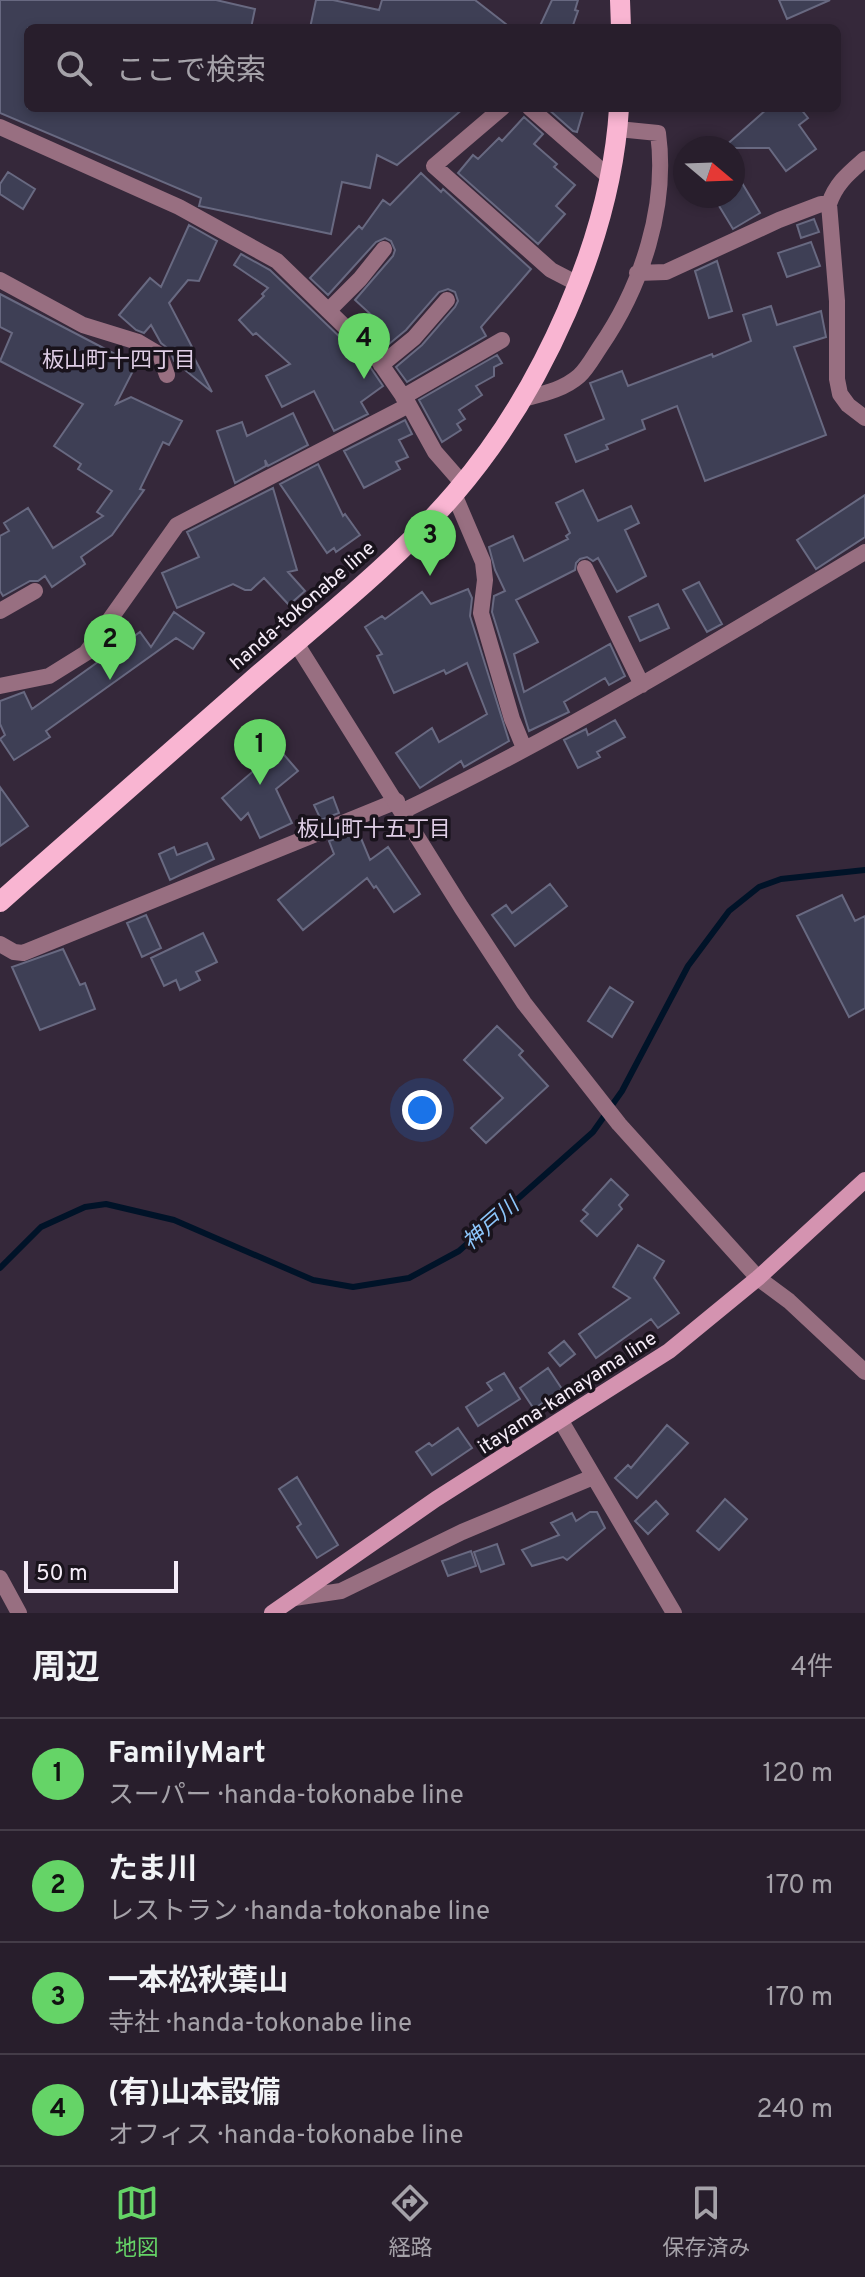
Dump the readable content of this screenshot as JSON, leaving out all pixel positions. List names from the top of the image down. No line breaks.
{"streets":{"main road":["handa-tokonabe line","itayama-kanayama line"]},"districts":["板山町十四丁目","板山町十五丁目"],"water":["神戸川"],"scale_bar":"50 m","north":"right","page":{"search":"ここで検索","pins":["4","3","2","1"],"scale":"50 m","heading":["周辺","4件"],"list":[{"mark":"1","name":"FamilyMart","note":"スーパー · handa-tokonabe line","value":"120 m"},{"mark":"2","name":"たま川","note":"レストラン · handa-tokonabe line","value":"170 m"},{"mark":"3","name":"一本松秋葉山","note":"寺社 · handa-tokonabe line","value":"170 m"},{"mark":"4","name":"(有)山本設備","note":"オフィス · handa-tokonabe line","value":"240 m"}],"nav":["地図","経路","保存済み"]}}
